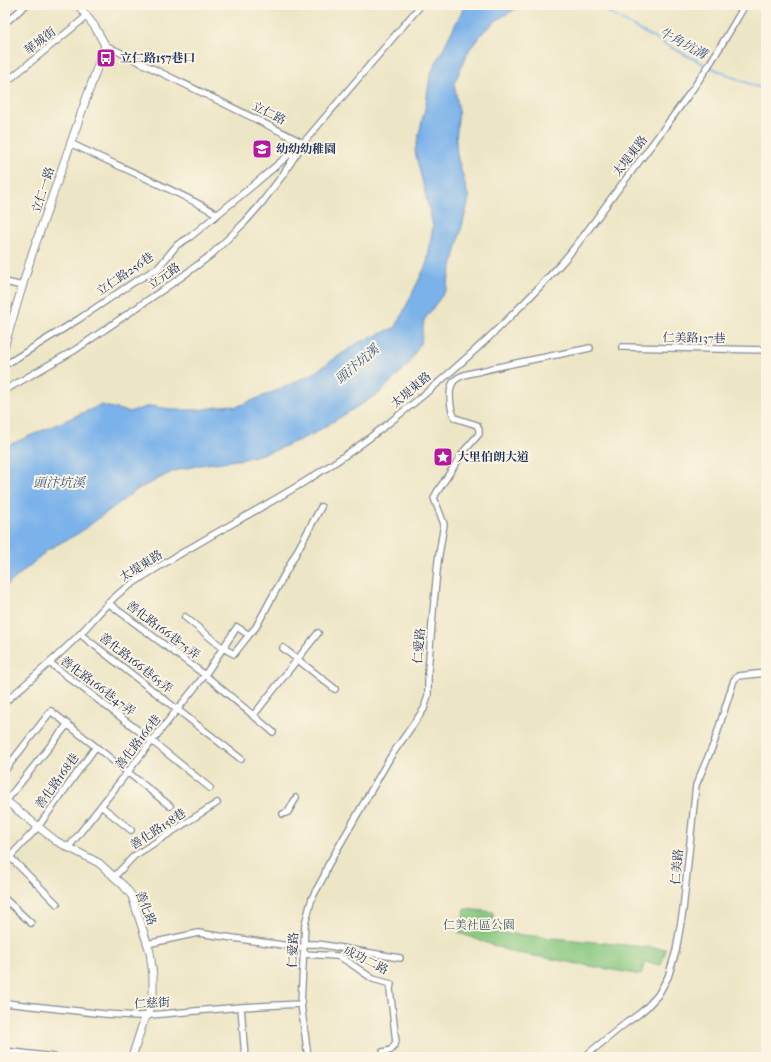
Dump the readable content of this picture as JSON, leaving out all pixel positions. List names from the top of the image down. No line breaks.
{"streets":{"street":["華城街","立仁路","太堤東路","立仁一路","立仁路256巷","立元路","仁美路137巷","善化路166巷75弄","仁愛路","善化路166巷65弄","善化路166巷47弄","善化路166巷","善化路168巷","善化路158巷","仁美路","善化路","成功二路","仁慈街"]},"crossings":[["立仁路","立仁一路"],["立仁路","立仁路256巷"],["立仁路","立元路"],["太堤東路","善化路166巷75弄"],["太堤東路","善化路166巷65弄"],["太堤東路","善化路166巷47弄"],["立仁路256巷","立元路"],["善化路166巷75弄","善化路166巷"],["仁愛路","成功二路"],["仁愛路","仁慈街"],["善化路166巷65弄","善化路166巷"],["善化路166巷47弄","善化路166巷"],["善化路166巷","善化路"],["善化路168巷","善化路"],["善化路158巷","善化路"],["善化路","成功二路"],["善化路","仁慈街"]],"water":["牛角坑溝","頭汴坑溪"],"parks":["仁美社區公園"],"places":{"bus stop":["立仁路157巷口"],"school or university":["幼幼幼稚園"],"place":["大里伯朗大道"]}}
